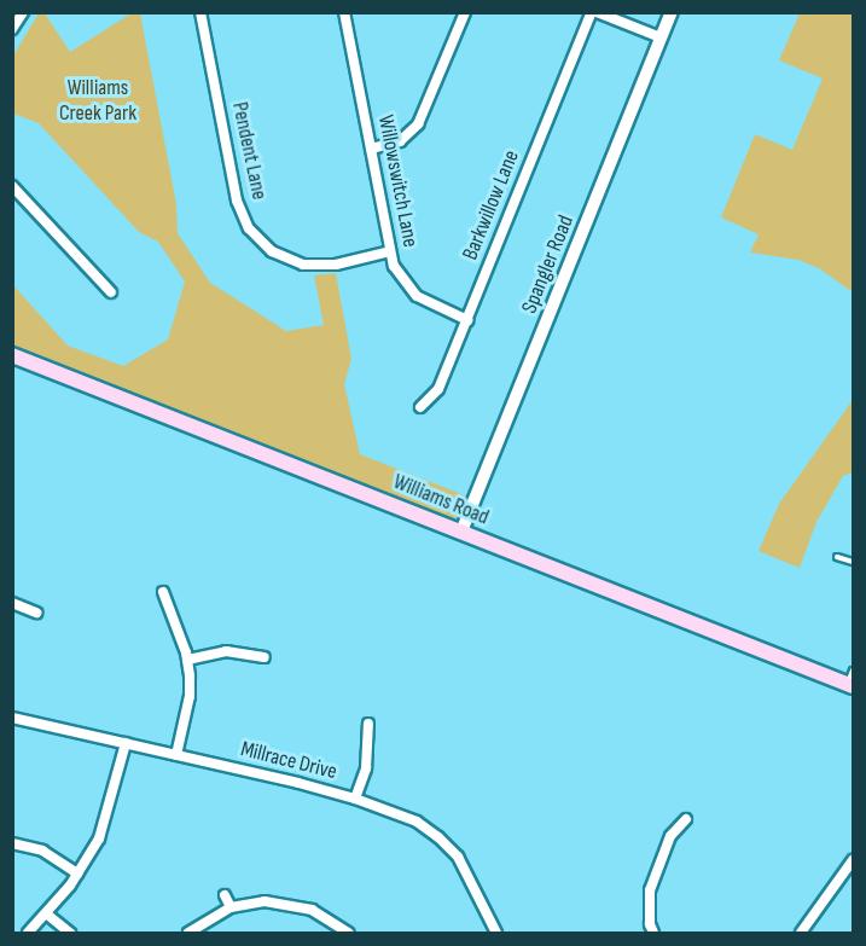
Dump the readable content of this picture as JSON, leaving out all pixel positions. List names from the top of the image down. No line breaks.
{"streets":{"main road":["Williams Road"],"street":["Pendent Lane","Willowswitch Lane","Barkwillow Lane","Spangler Road","Millrace Drive"]},"crossings":[["Pendent Lane","Willowswitch Lane"],["Willowswitch Lane","Barkwillow Lane"],["Spangler Road","Williams Road"]],"parks":["Williams Creek Park"]}
